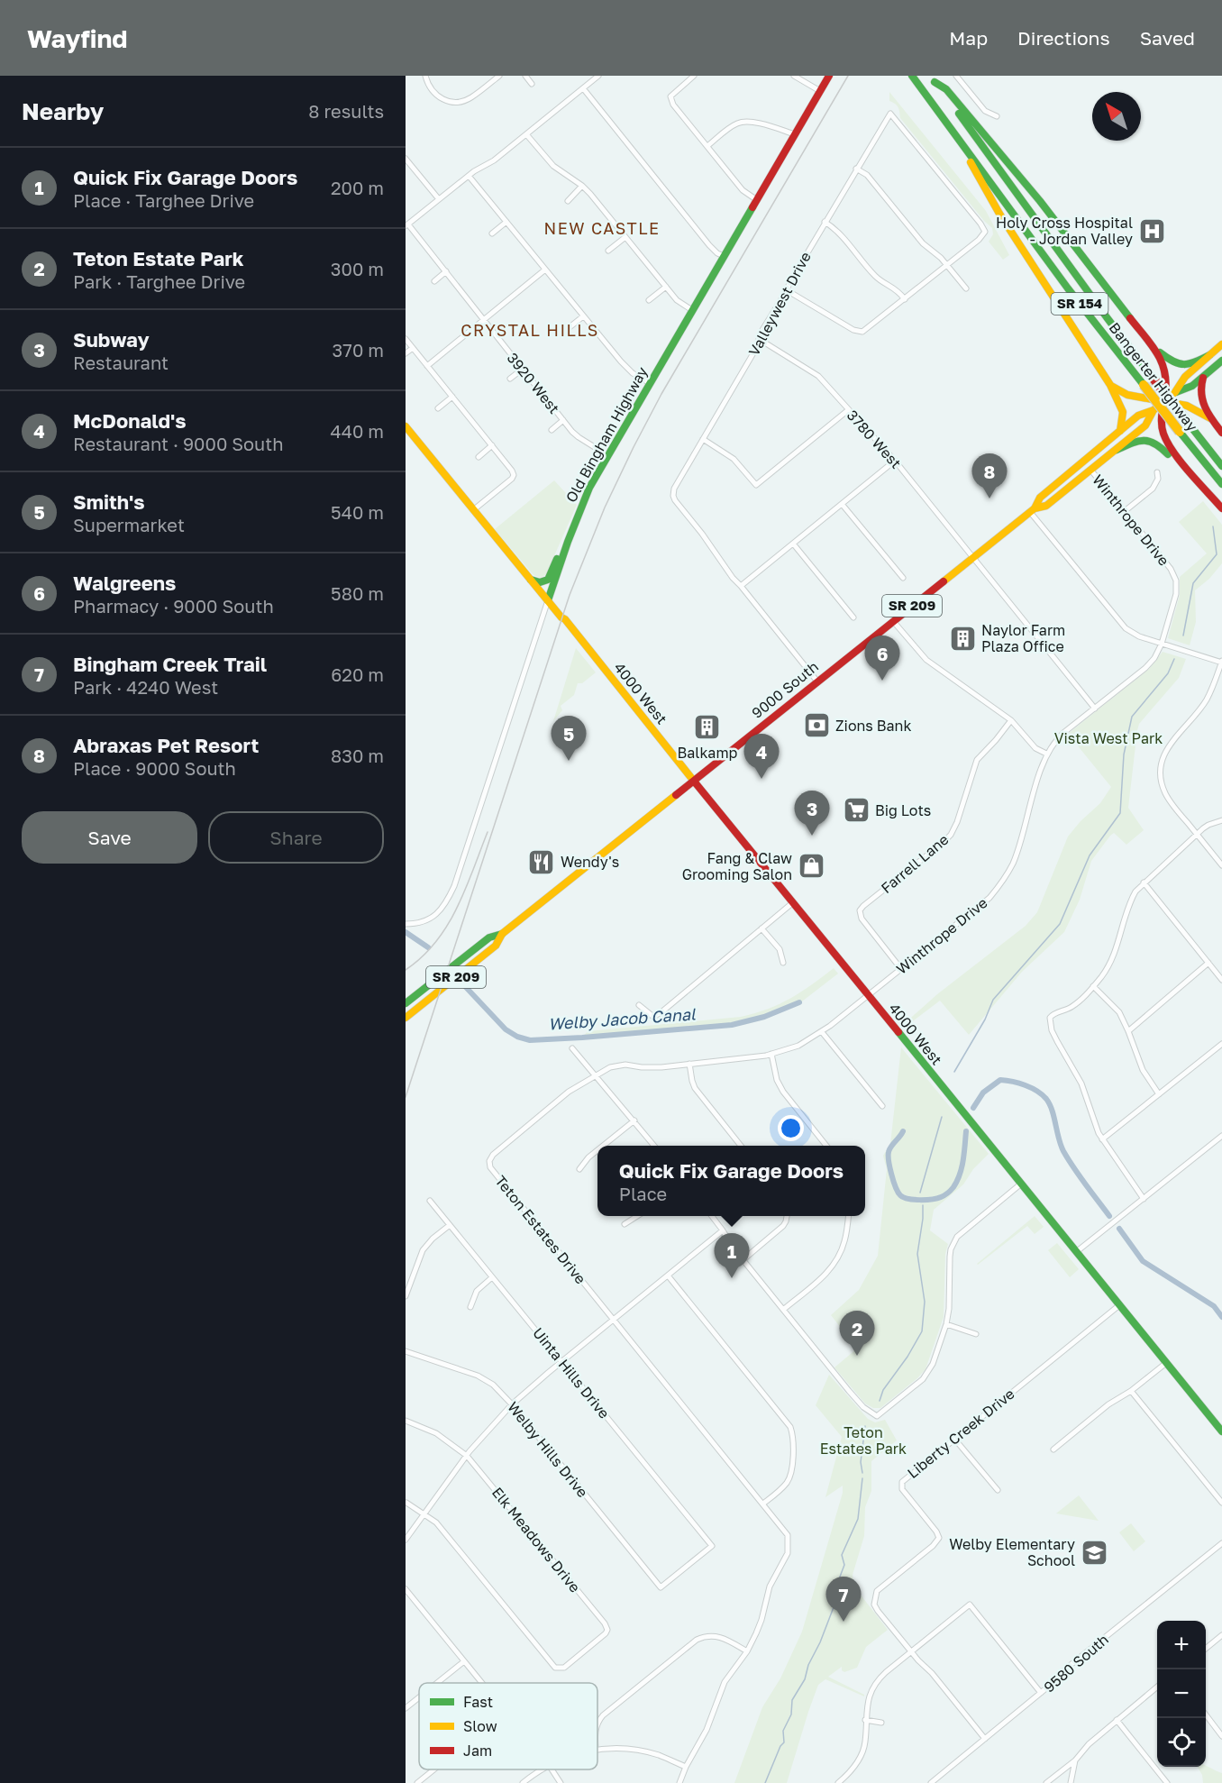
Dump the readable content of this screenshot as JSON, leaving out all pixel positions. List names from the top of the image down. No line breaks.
{"streets":{"main road":["SR 154","Bangerter Highway","Old Bingham Highway","SR 209","9000 South","4000 West"],"street":["Valleywest Drive","3920 West","3780 West","Winthrope Drive","Farrell Lane","Teton Estates Drive","Uinta Hills Drive","Liberty Creek Drive","Welby Hills Drive","Elk Meadows Drive","9580 South"]},"crossings":[["Valleywest Drive","3780 West"],["3920 West","Old Bingham Highway"],["Old Bingham Highway","4000 West"],["3780 West","Winthrope Drive"],["3780 West","9000 South"],["Winthrope Drive","9000 South"],["Winthrope Drive","4000 West"],["Winthrope Drive","Farrell Lane"],["Winthrope Drive","Teton Estates Drive"],["9000 South","4000 West"],["4000 West","Teton Estates Drive"],["4000 West","Liberty Creek Drive"],["Uinta Hills Drive","Welby Hills Drive"]],"districts":["NEW CASTLE","CRYSTAL HILLS"],"water":["Welby Jacob Canal"],"parks":["Vista West Park","Teton Estates Park"],"places":{"hospital":["Holy Cross Hospital - Jordan Valley"],"building":["Naylor Farm Plaza Office","Balkamp"],"bank":["Zions Bank"],"supermarket":["Big Lots"],"restaurant":["Wendy's"],"shop":["Fang & Claw Grooming Salon"],"school or university":["Welby Elementary School"]},"legend":["Fast","Slow","Jam"],"north":"top left","page":{"header":"Wayfind","nav":["Map","Directions","Saved"],"heading":["Nearby","8 results"],"list":[{"mark":"1","name":"Quick Fix Garage Doors","note":"Place · Targhee Drive","value":"200 m"},{"mark":"2","name":"Teton Estate Park","note":"Park · Targhee Drive","value":"300 m"},{"mark":"3","name":"Subway","note":"Restaurant","value":"370 m"},{"mark":"4","name":"McDonald's","note":"Restaurant · 9000 South","value":"440 m"},{"mark":"5","name":"Smith's","note":"Supermarket","value":"540 m"},{"mark":"6","name":"Walgreens","note":"Pharmacy · 9000 South","value":"580 m"},{"mark":"7","name":"Bingham Creek Trail","note":"Park · 4240 West","value":"620 m"},{"mark":"8","name":"Abraxas Pet Resort","note":"Place · 9000 South","value":"830 m"}],"pins":["8","6","5","4","3","1","2","7"],"buttons":["Save","Share"],"popup":["Quick Fix Garage Doors","Place"],"map_buttons":["+","−"]}}
